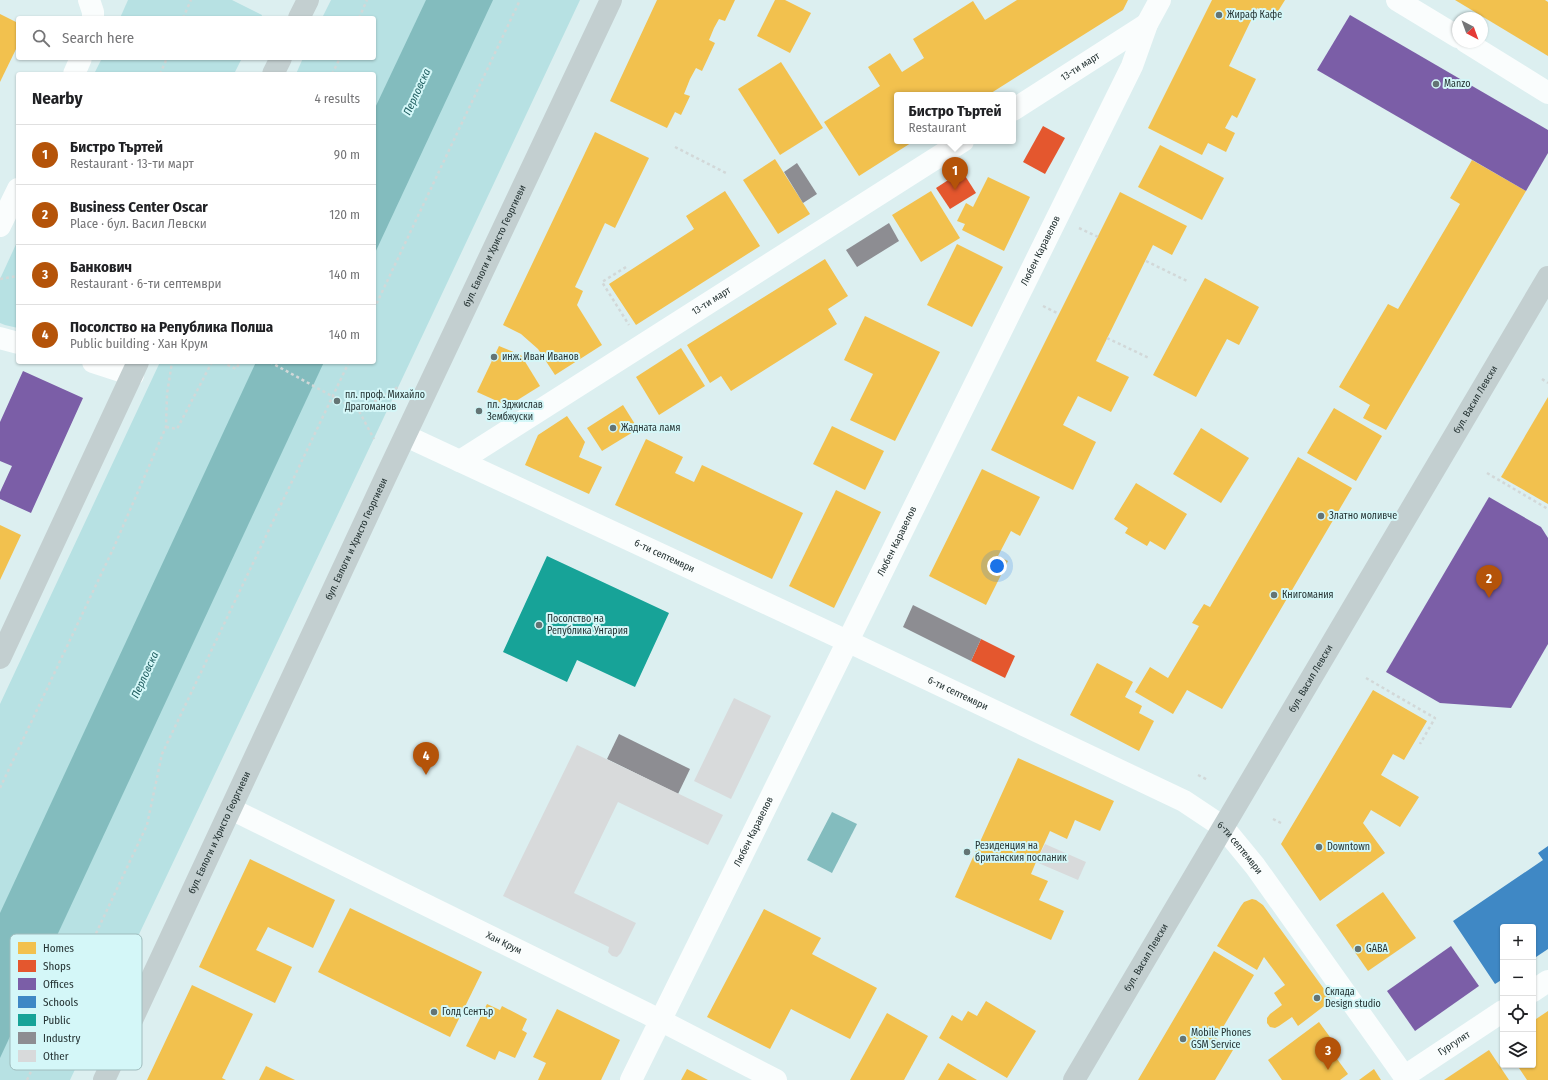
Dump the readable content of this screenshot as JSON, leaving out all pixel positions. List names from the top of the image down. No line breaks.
{"streets":{"main road":["бул. Евлоги и Христо Георгиеви","бул. Васил Левски"],"street":["13-ти март","Любен Каравелов","6-ти септември","Хан Крум","Гургулят"]},"crossings":[["13-ти март","Любен Каравелов"],["13-ти март","6-ти септември"],["бул. Евлоги и Христо Георгиеви","6-ти септември"],["бул. Евлоги и Христо Георгиеви","Хан Крум"],["Любен Каравелов","6-ти септември"],["Любен Каравелов","Хан Крум"],["бул. Васил Левски","6-ти септември"],["6-ти септември","Гургулят"]],"water":["Перловска"],"places":["Жираф Кафе","Manzo","инж. Иван Иванов","пл. проф. Михайло Драгоманов","пл. Зджислав Зембжуски","Жадната ламя","Златно моливче","Книгомания","Посолство на Република Унгария","Downtown","Резиденция на британския посланик","GABA","Склада Design studio","Голд Сентър","Mobile Phones GSM Service"],"legend":["Homes","Shops","Offices","Schools","Public","Industry","Other"],"north":"bottom right","page":{"search":"Search here","heading":["Nearby","4 results"],"popup":["Бистро Търтей","Restaurant"],"list":[{"mark":"1","name":"Бистро Търтей","note":"Restaurant · 13-ти март","value":"90 m"},{"mark":"2","name":"Business Center Oscar","note":"Place · бул. Васил Левски","value":"120 m"},{"mark":"3","name":"Банкович","note":"Restaurant · 6-ти септември","value":"140 m"},{"mark":"4","name":"Посолство на Република Полша","note":"Public building · Хан Крум","value":"140 m"}],"pins":["1","2","4","3"],"map_buttons":["+","−"]}}
